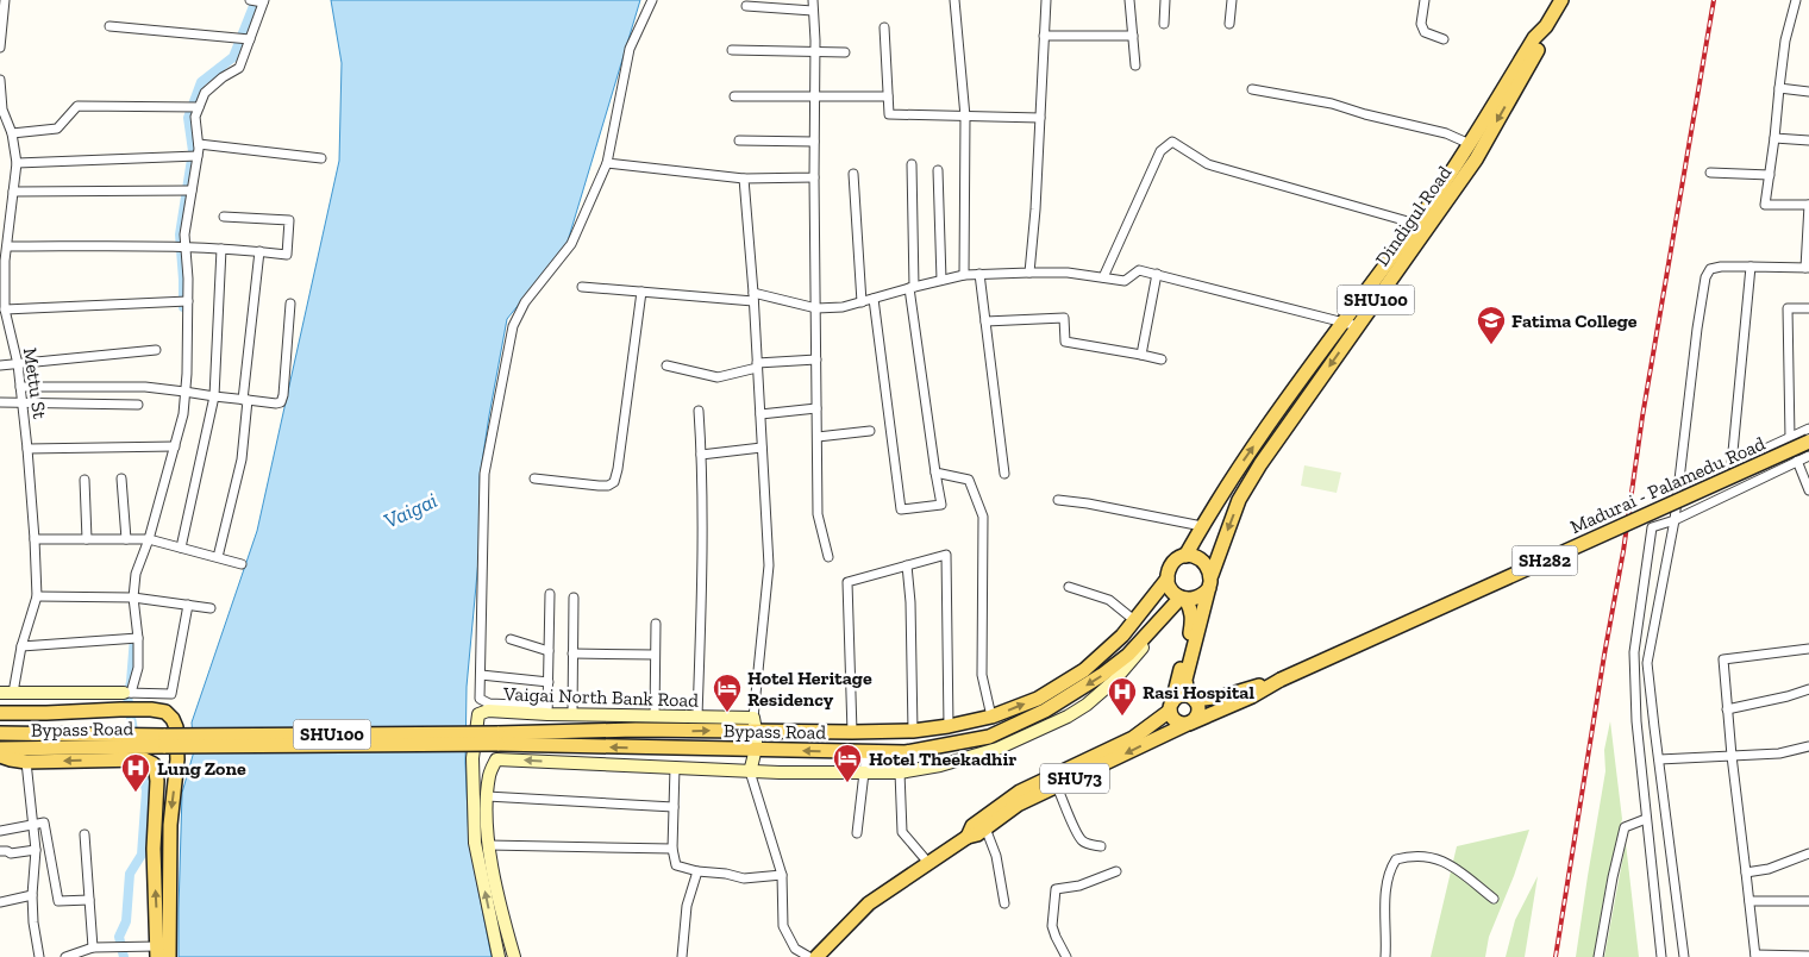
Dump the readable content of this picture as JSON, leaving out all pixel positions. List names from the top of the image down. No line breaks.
{"streets":{"main road":["Dindigul Road","SHU100","Madurai - Palamedu Road","SH282","Vaigai North Bank Road","Bypass Road","SHU73"],"street":["Mettu St"]},"crossings":[["Dindigul Road","SHU100"],["Dindigul Road","Madurai - Palamedu Road"],["Dindigul Road","Bypass Road"],["Dindigul Road","SHU73"],["SHU100","Bypass Road"],["Madurai - Palamedu Road","SHU73"],["Vaigai North Bank Road","Bypass Road"]],"water":["Vaigai"],"places":{"school or university":["Fatima College"],"hotel":["Hotel Heritage Residency","Hotel Theekadhir"],"hospital":["Rasi Hospital","Lung Zone"]}}
